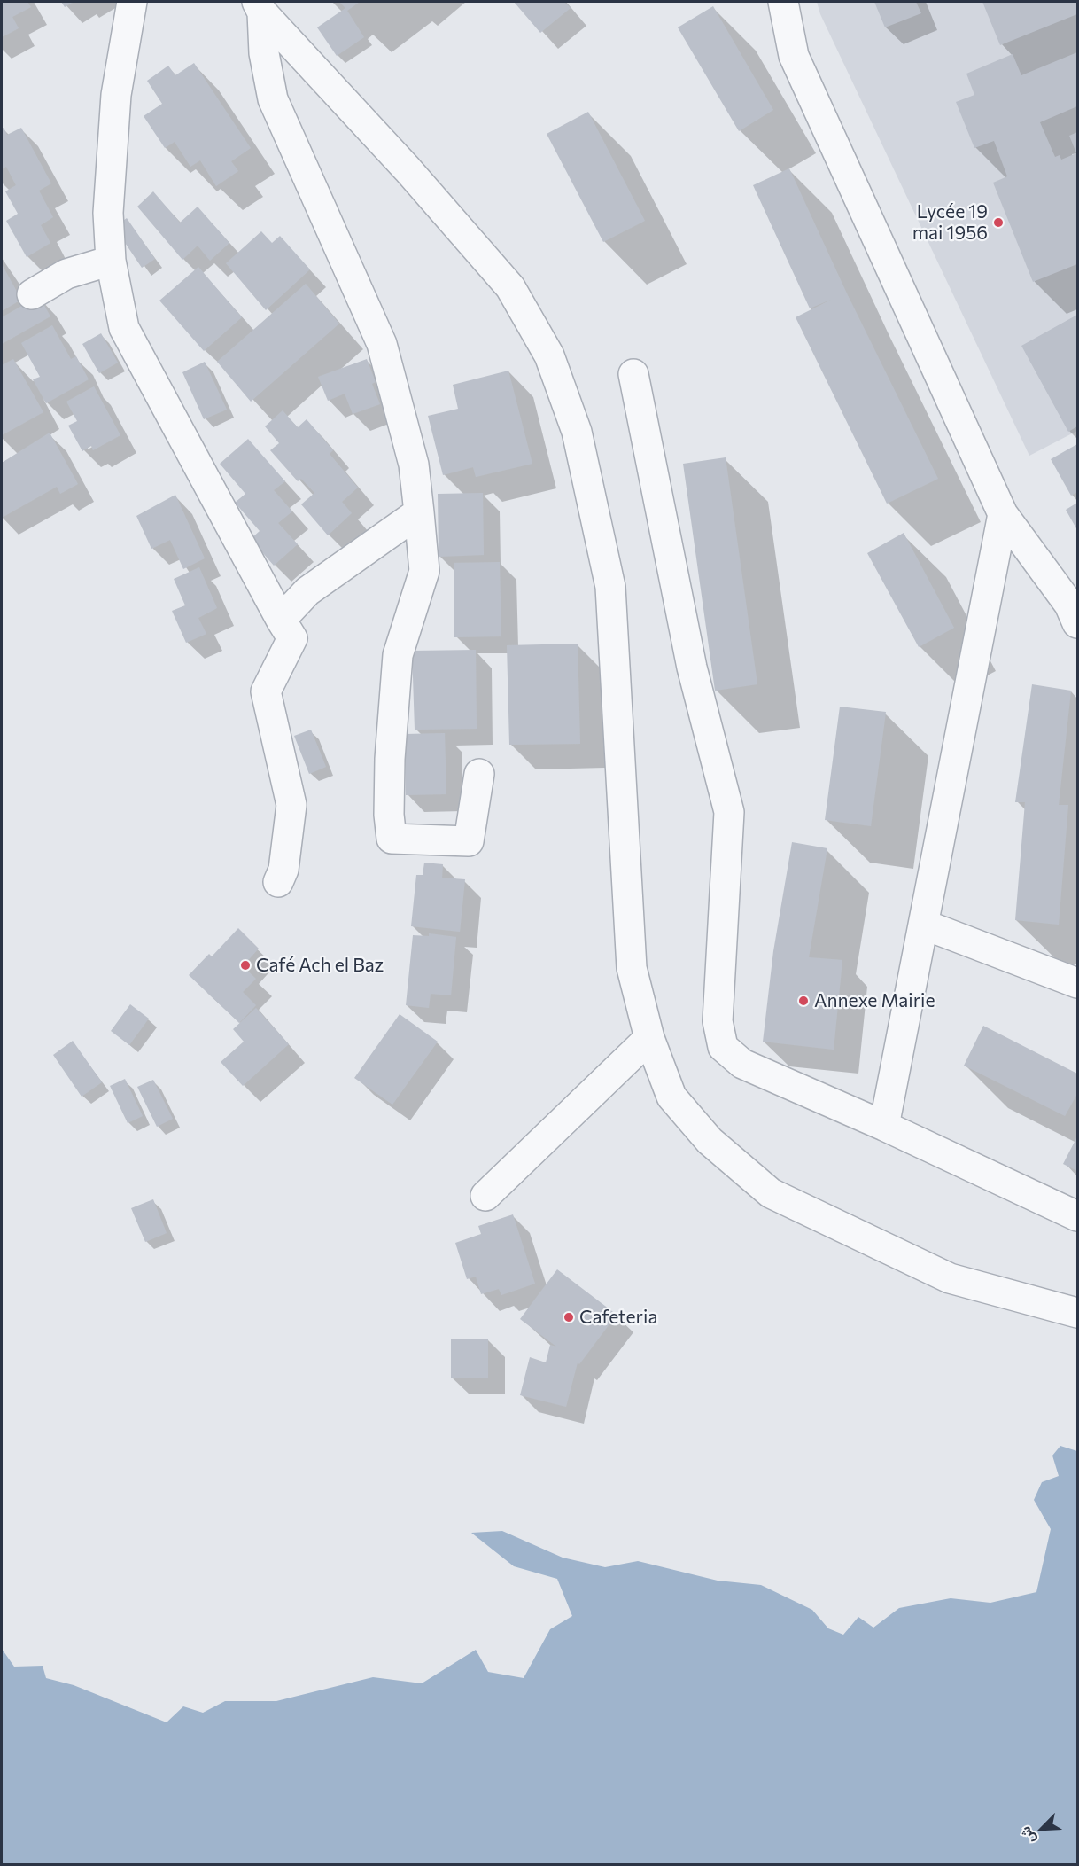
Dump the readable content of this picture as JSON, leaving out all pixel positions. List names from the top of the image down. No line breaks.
{"places":["Lycée 19 mai 1956","Café Ach el Baz","Annexe Mairie","Cafeteria"],"north":"bottom left"}
